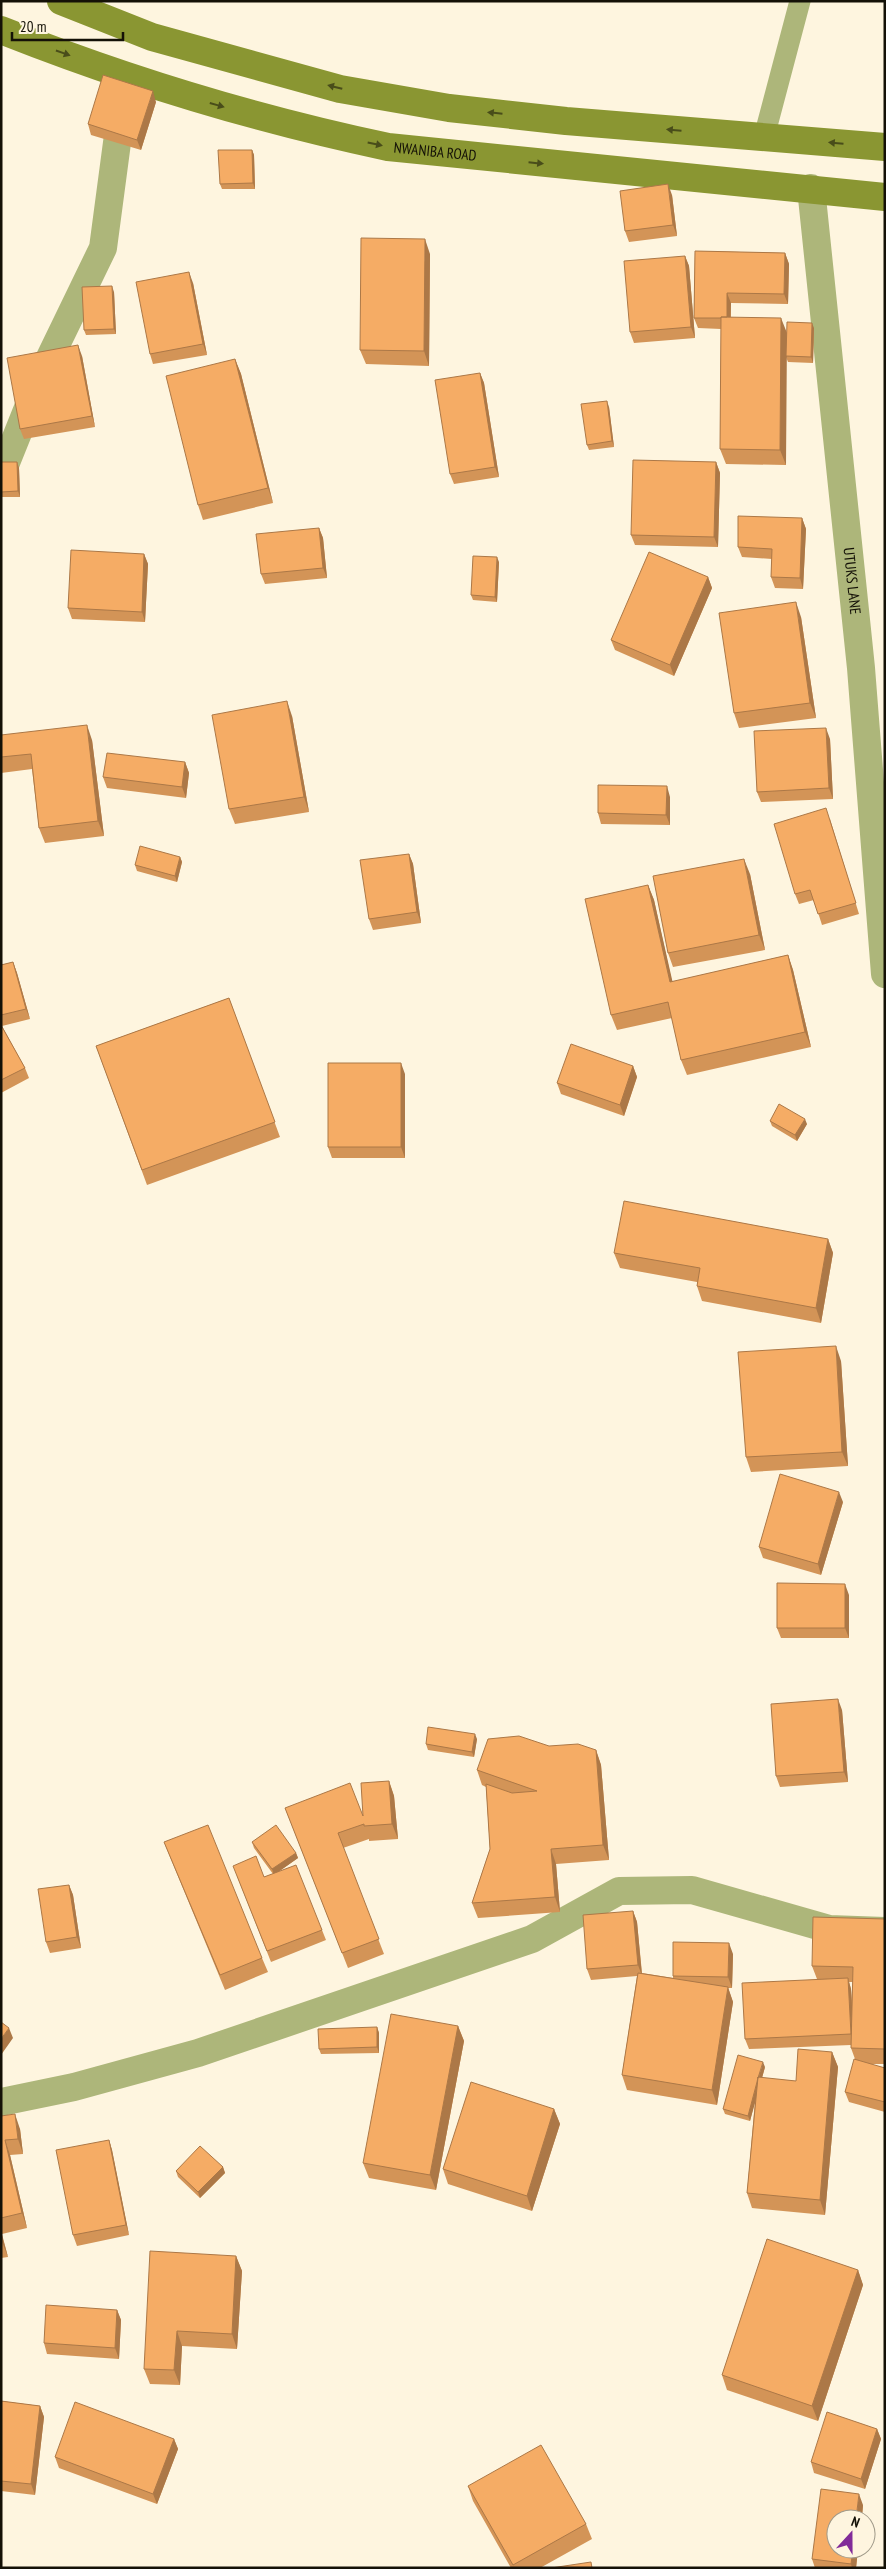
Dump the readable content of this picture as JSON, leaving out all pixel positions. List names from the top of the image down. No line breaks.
{"streets":{"main road":["NWANIBA ROAD"],"street":["UTUKS LANE"]},"crossings":[["NWANIBA ROAD","UTUKS LANE"]],"scale_bar":"20 m","north":"top"}
